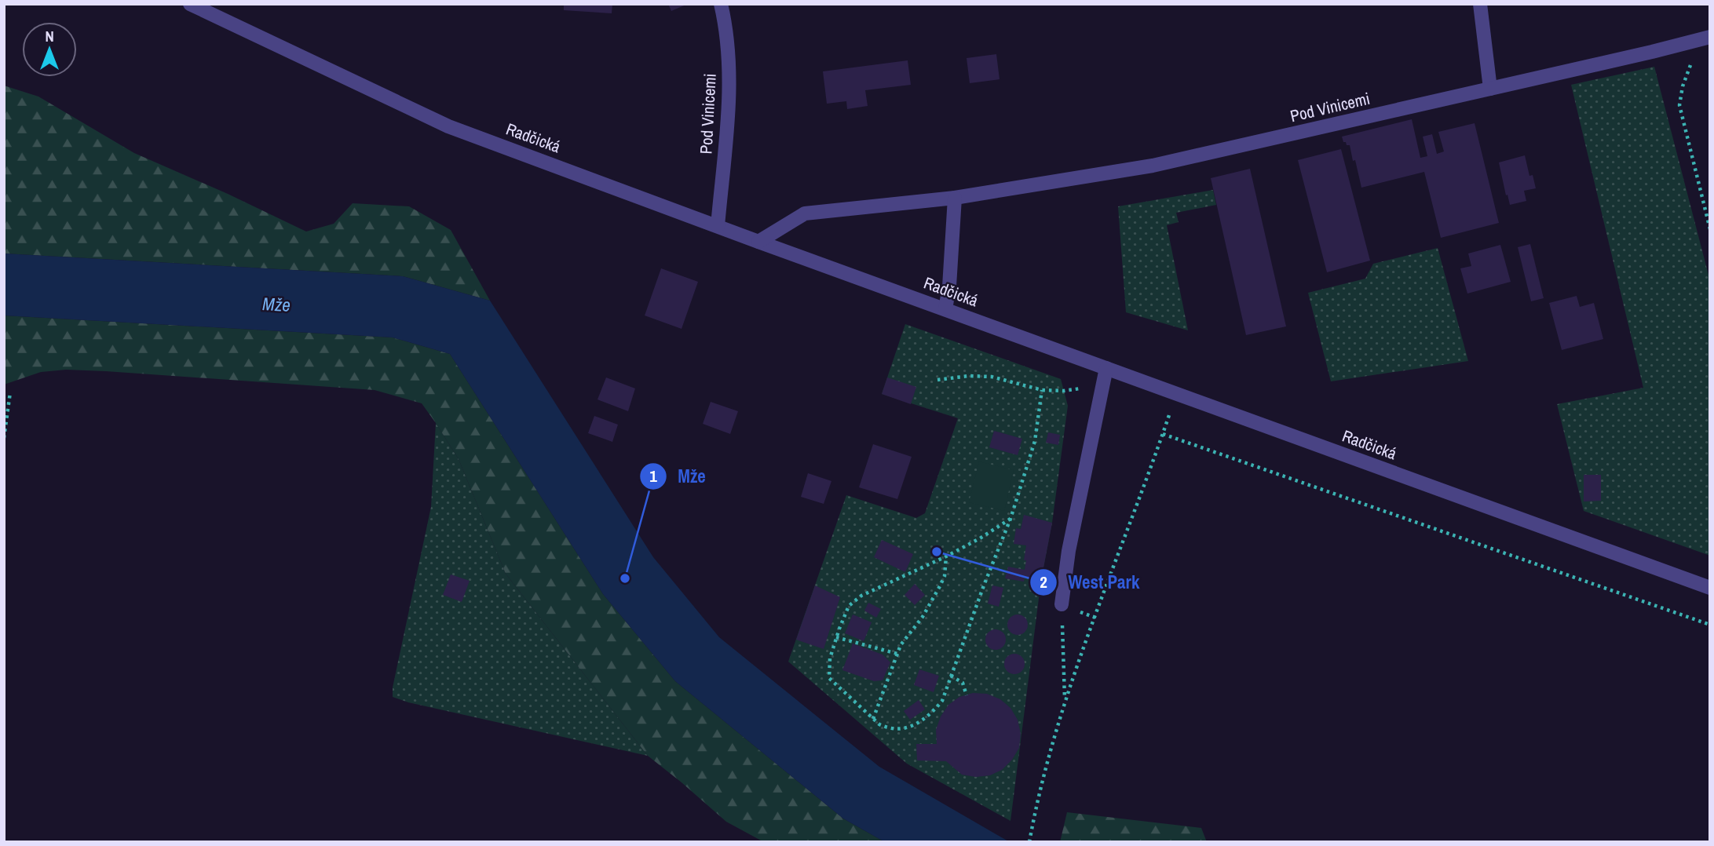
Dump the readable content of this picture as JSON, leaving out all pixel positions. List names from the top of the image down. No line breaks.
{"streets":{"street":["Pod Vinicemi","Radčická"]},"crossings":[["Pod Vinicemi","Radčická"]],"water":["Mže"],"places":["West Park","Mže"],"north":"top"}
